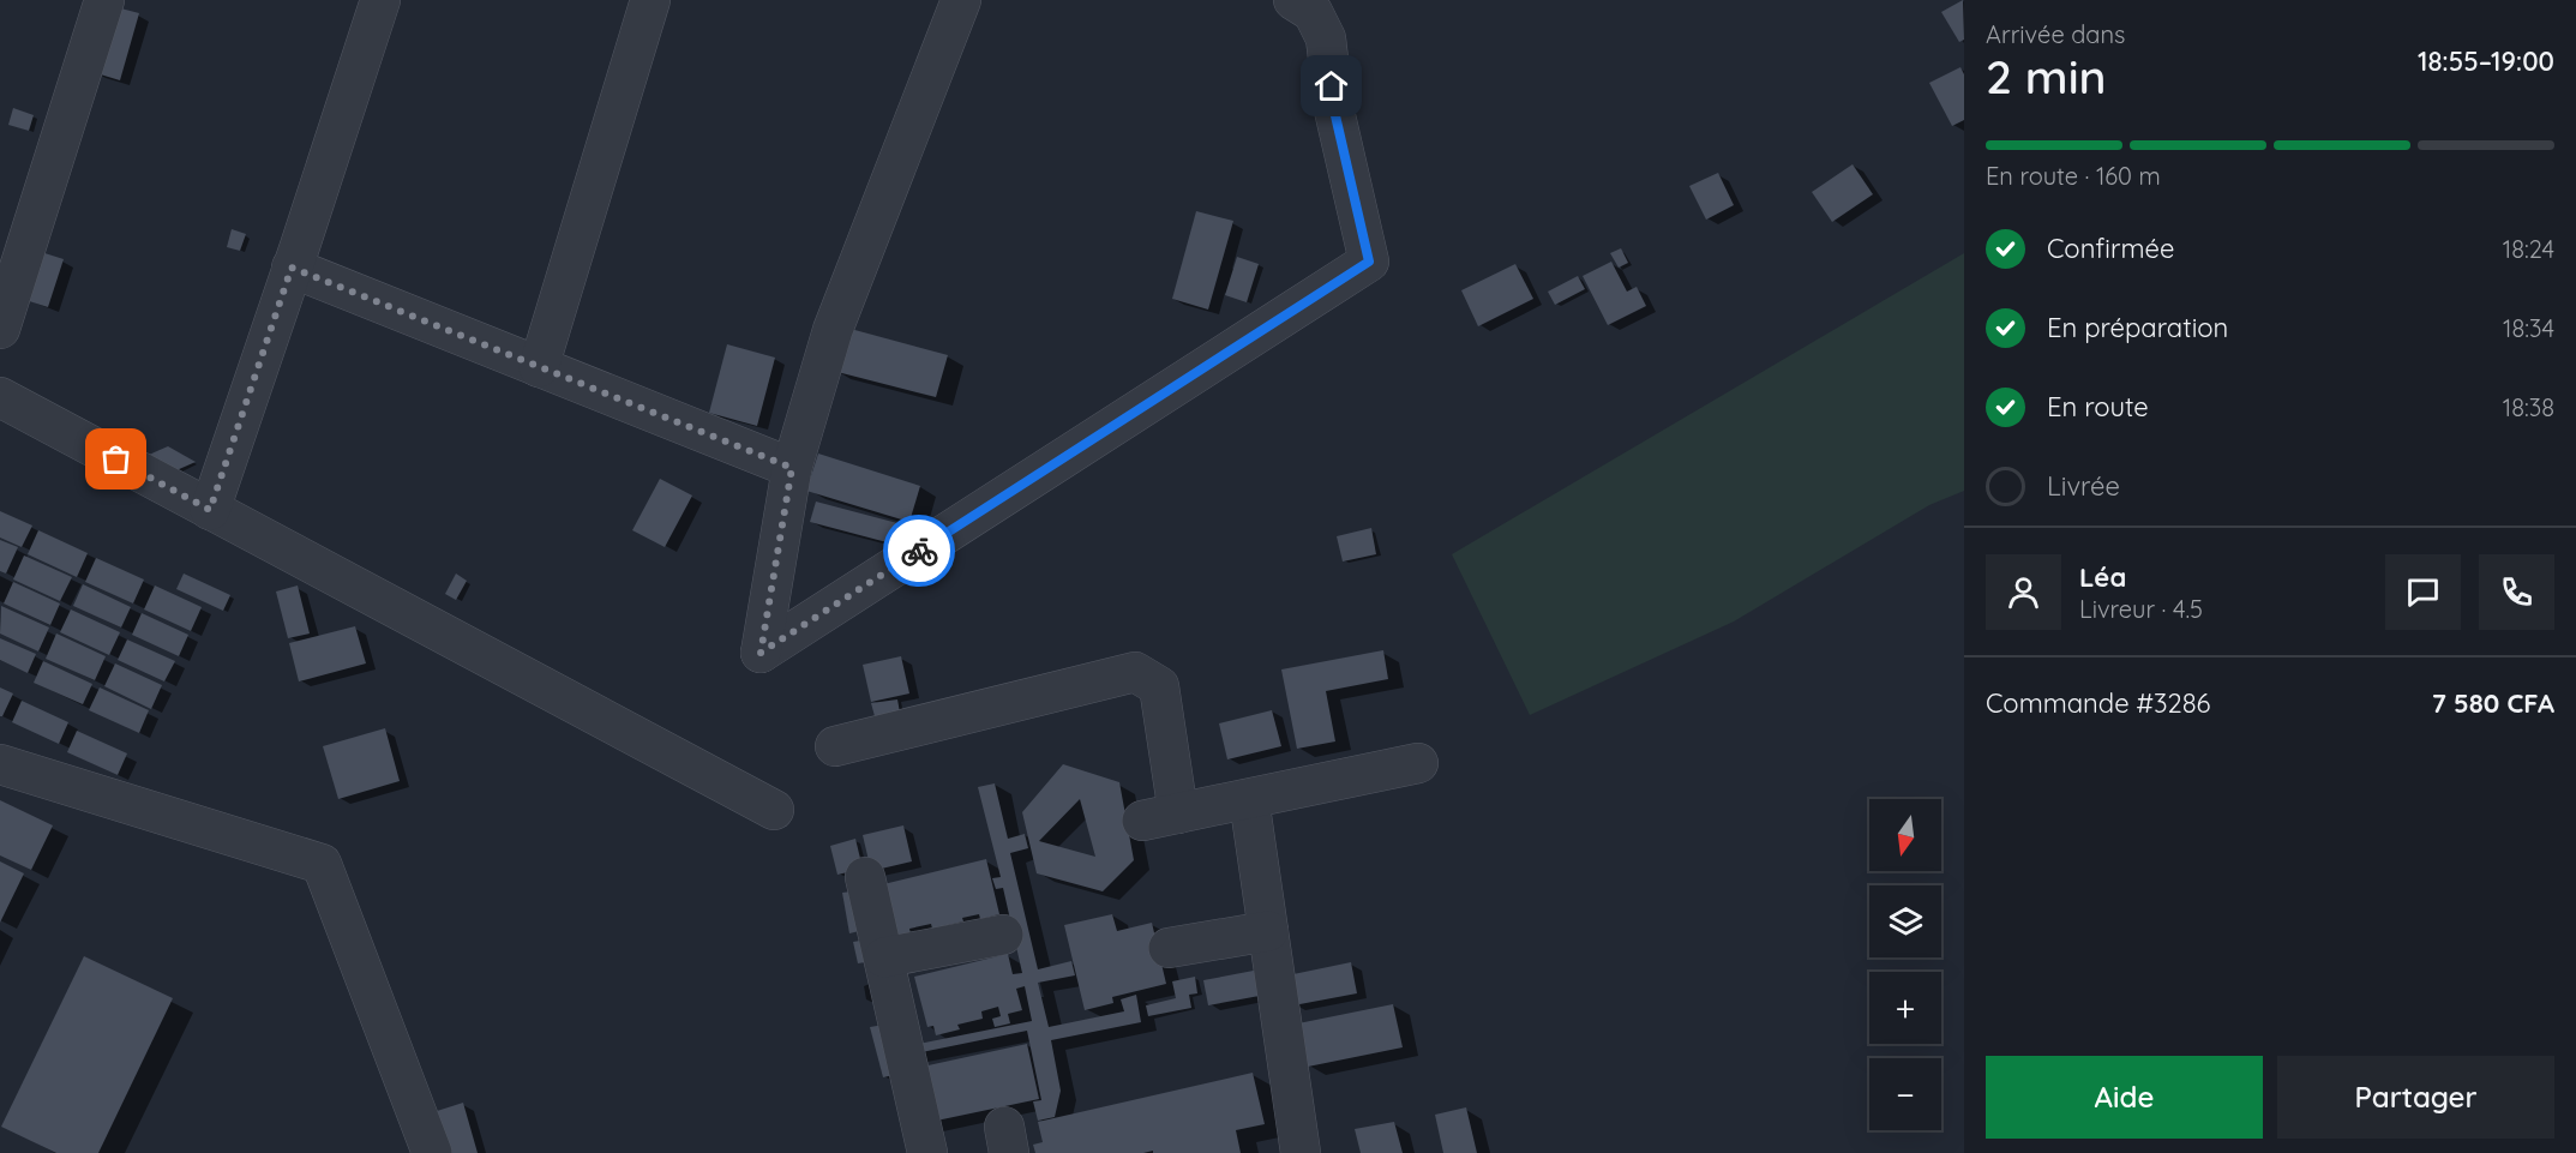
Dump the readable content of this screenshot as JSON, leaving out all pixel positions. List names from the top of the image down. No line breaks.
{"north":"bottom","page":{"heading":["2 min","Arrivée dans","18:55–19:00"],"panel":["Léa","Livreur · 4.5","Commande #3286","7 580 CFA"],"bar":"En route · 160 m","list":[["Confirmée","18:24"],["En préparation","18:34"],["En route","18:38"],"Livrée"],"map_buttons":["+","−"],"buttons":["Aide","Partager"]}}
